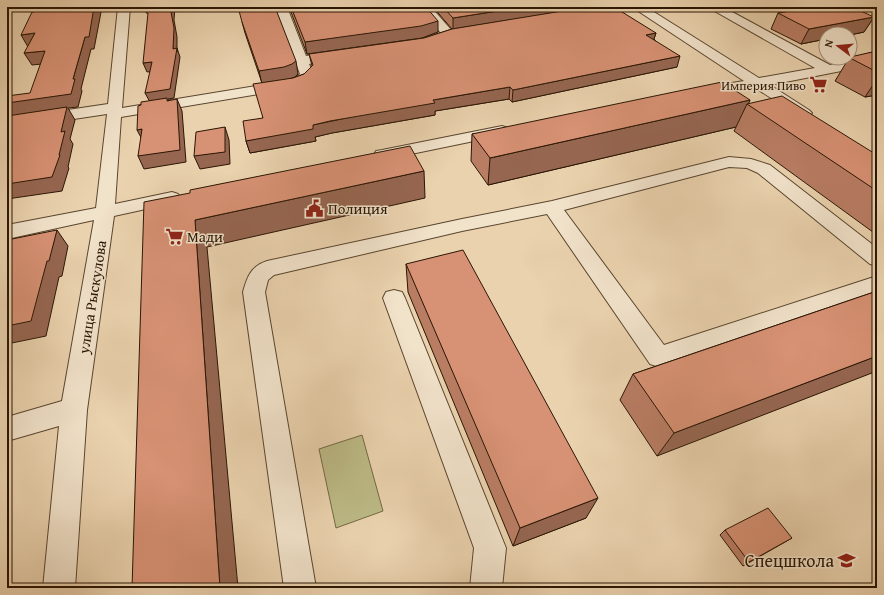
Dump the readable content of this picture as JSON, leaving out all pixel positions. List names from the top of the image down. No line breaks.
{"streets":{"street":["улица Рыскулова"]},"places":{"supermarket":["Империя Пиво","Мади"],"public building":["Полиция"],"school or university":["Спецшкола"]},"north":"left"}
